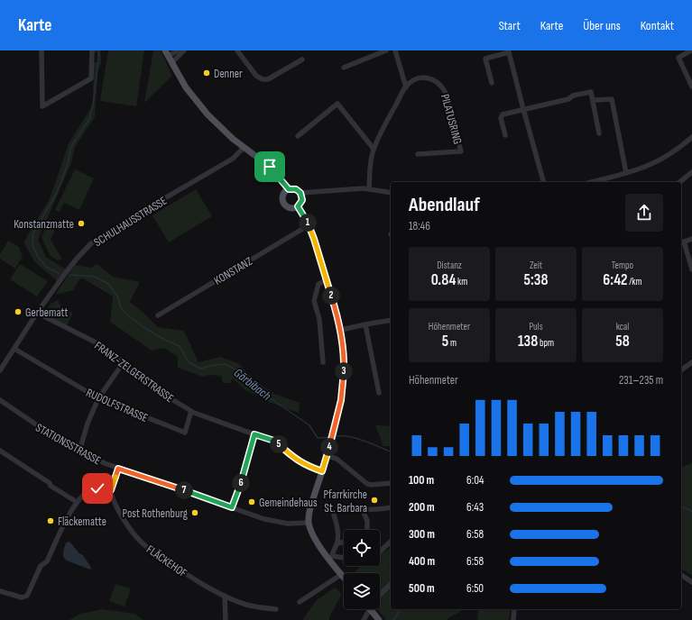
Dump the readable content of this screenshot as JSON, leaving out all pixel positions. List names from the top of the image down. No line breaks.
{"streets":{"street":["PILATUSRING","SCHULHAUSSTRASSE","KONSTANZ","FRANZ-ZELGERSTRASSE","RUDOLFSTRASSE","STATIONSSTRASSE","FLÄCKEHOF"]},"crossings":[["SCHULHAUSSTRASSE","FRANZ-ZELGERSTRASSE"],["SCHULHAUSSTRASSE","RUDOLFSTRASSE"],["FRANZ-ZELGERSTRASSE","RUDOLFSTRASSE"]],"water":["Gärbibach"],"places":["Denner","Konstanzmatte","Gerbematt","Pfarrkirche St. Barbara","Gemeindehaus","Post Rothenburg","Fläckematte"],"page":{"header":"Karte","nav":["Start","Karte","Über uns","Kontakt"],"heading":["Abendlauf","18:46"],"pins":["1","2","3","5","4","6","7"],"stats":[["Distanz","0.84 km"],["Zeit","5:38"],["Tempo","6:42 /km"],["Höhenmeter","5 m"],["Puls","138 bpm"],["kcal","58"]],"chart":["Höhenmeter","231–235 m"],"list":[{"name":"100 m","note":"6:04"},{"name":"200 m","note":"6:43"},{"name":"300 m","note":"6:58"},{"name":"400 m","note":"6:58"},{"name":"500 m","note":"6:50"}]}}
